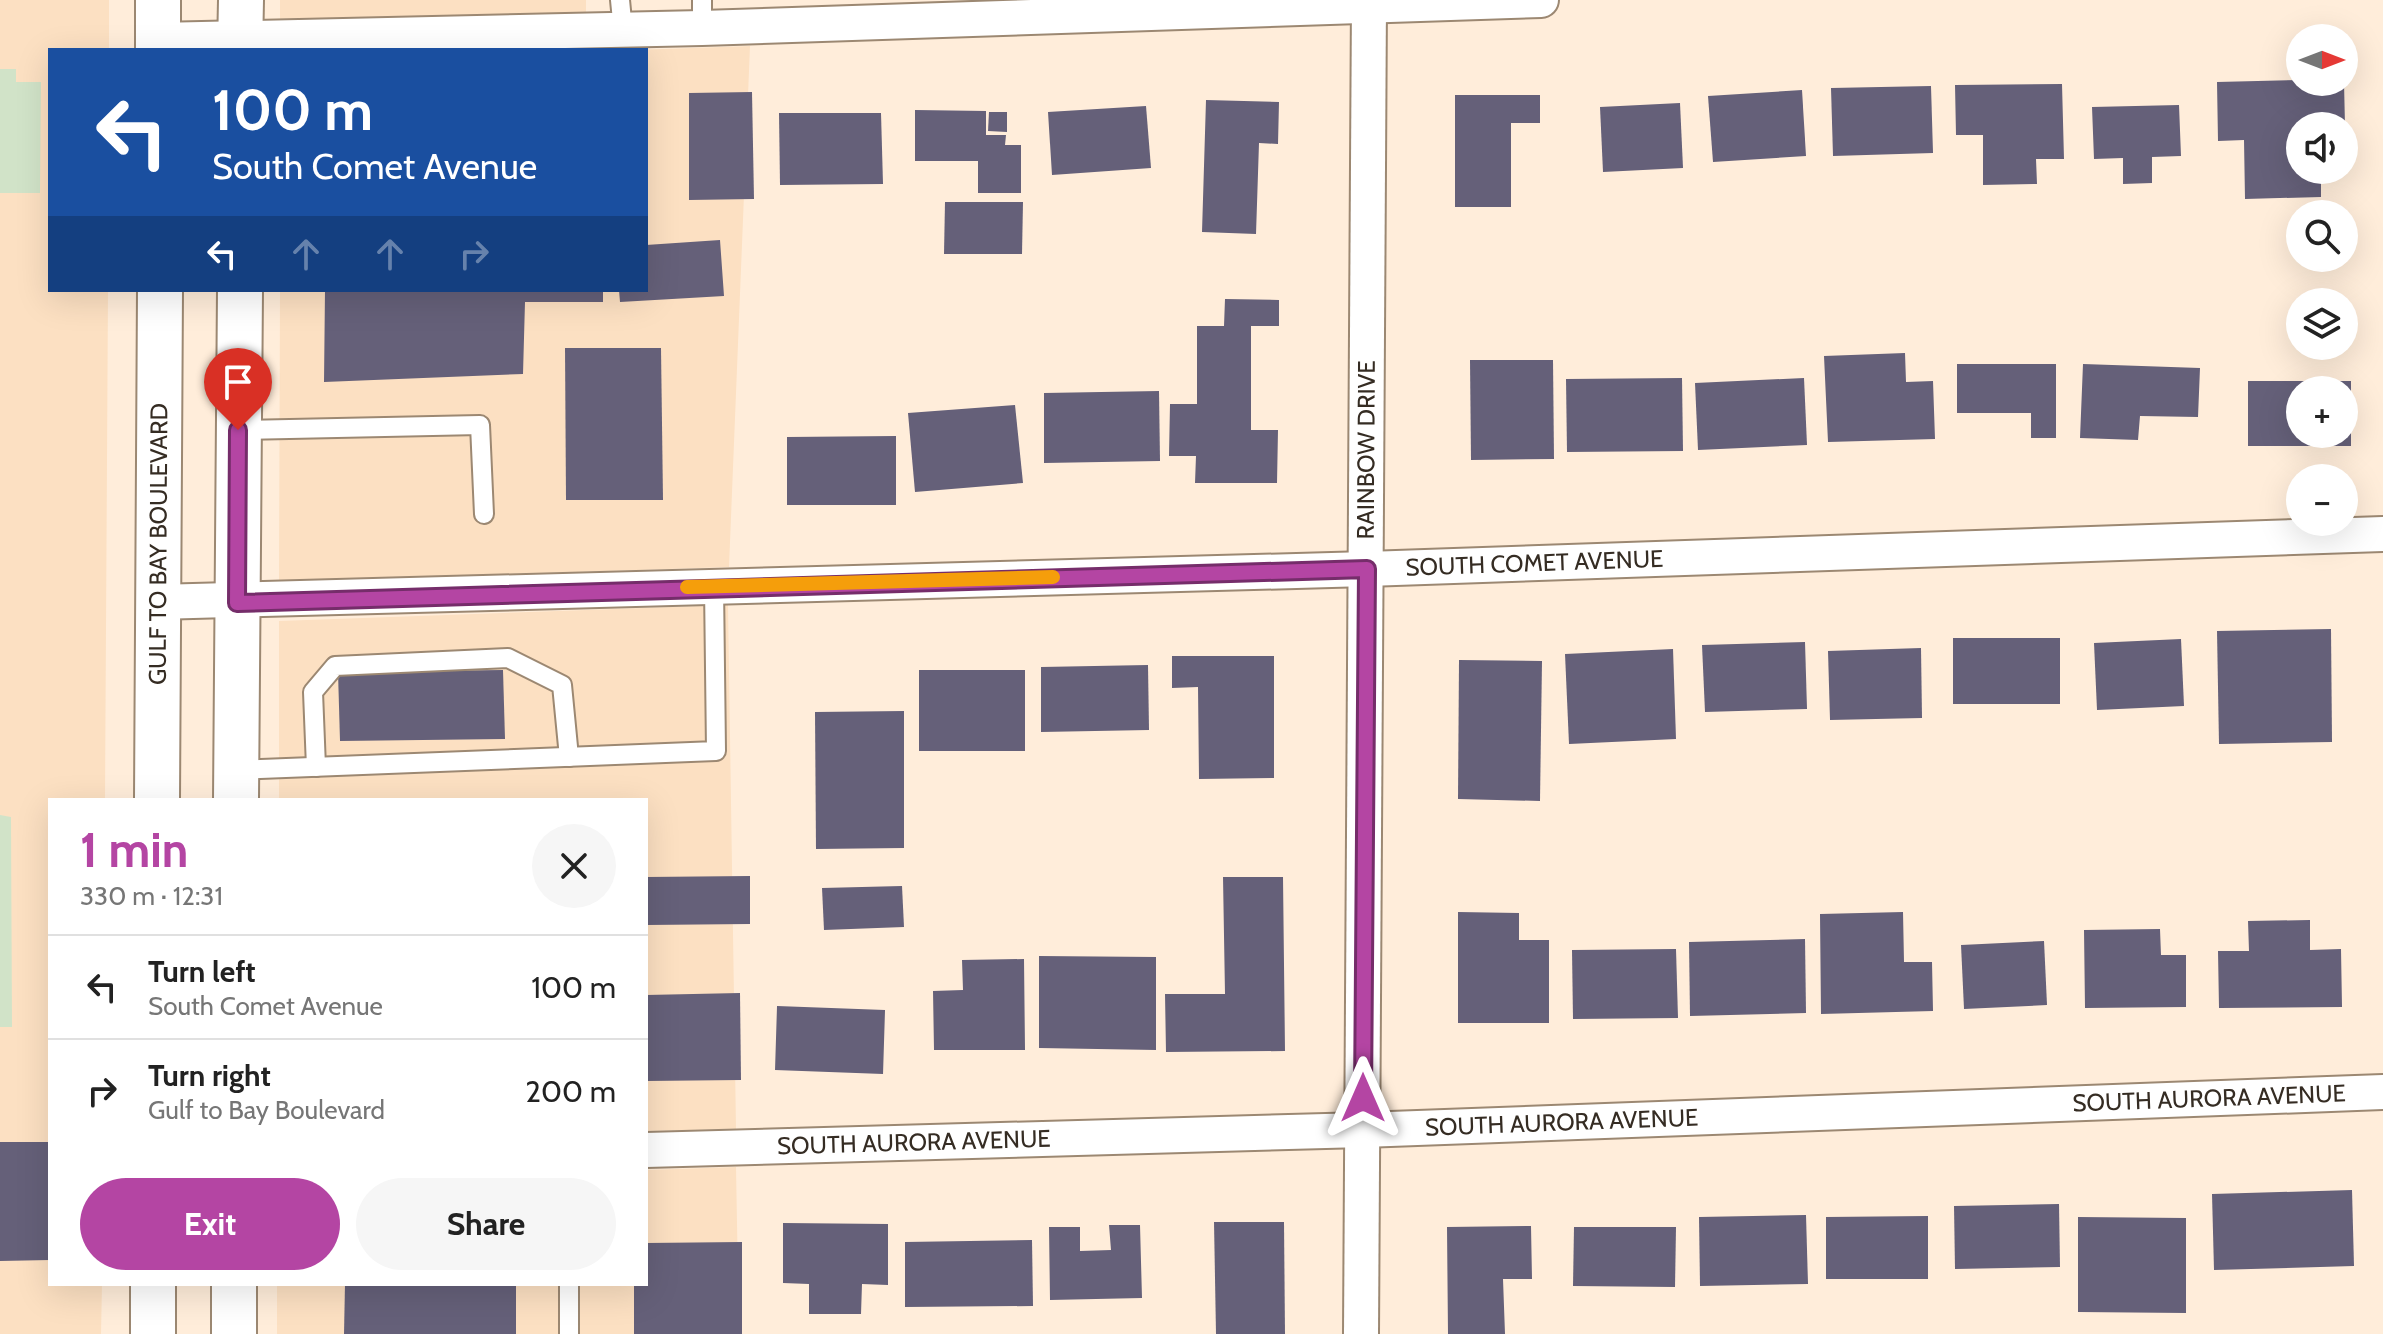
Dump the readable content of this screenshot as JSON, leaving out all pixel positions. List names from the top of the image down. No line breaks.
{"streets":{"main road":["GULF TO BAY BOULEVARD"],"street":["RAINBOW DRIVE","SOUTH COMET AVENUE","SOUTH AURORA AVENUE"]},"crossings":[["RAINBOW DRIVE","SOUTH COMET AVENUE"],["RAINBOW DRIVE","SOUTH AURORA AVENUE"],["GULF TO BAY BOULEVARD","SOUTH COMET AVENUE"]],"north":"right","page":{"map_buttons":["+","−"],"turn":["100 m","South Comet Avenue"],"heading":["1 min","330 m · 12:31"],"list":[{"name":"Turn left","note":"South Comet Avenue","value":"100 m"},{"name":"Turn right","note":"Gulf to Bay Boulevard","value":"200 m"}],"buttons":["Exit","Share"]}}
